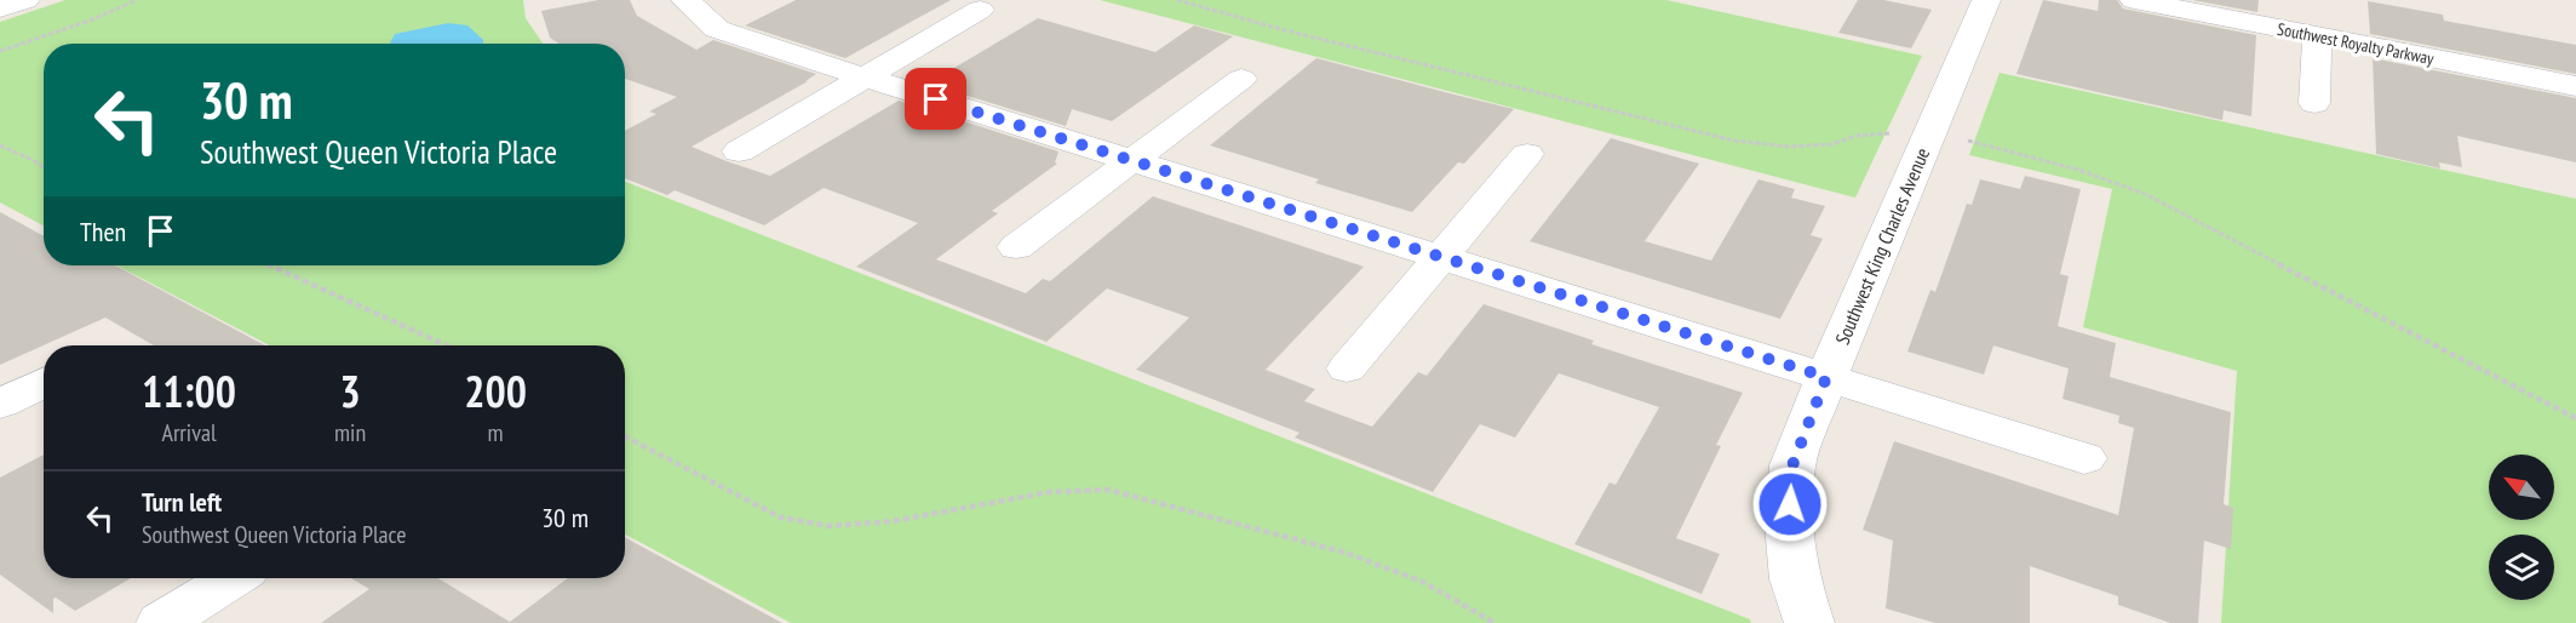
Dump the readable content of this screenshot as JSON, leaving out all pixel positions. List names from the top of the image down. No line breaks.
{"streets":{"street":["Southwest Royalty Parkway","Southwest King Charles Avenue"]},"north":"top left","page":{"turn":["30 m","Southwest Queen Victoria Place"],"then":"Then","eta":["11:00","Arrival","3","min","200","m"],"list":[{"name":"Turn left","note":"Southwest Queen Victoria Place","value":"30 m"}]}}
